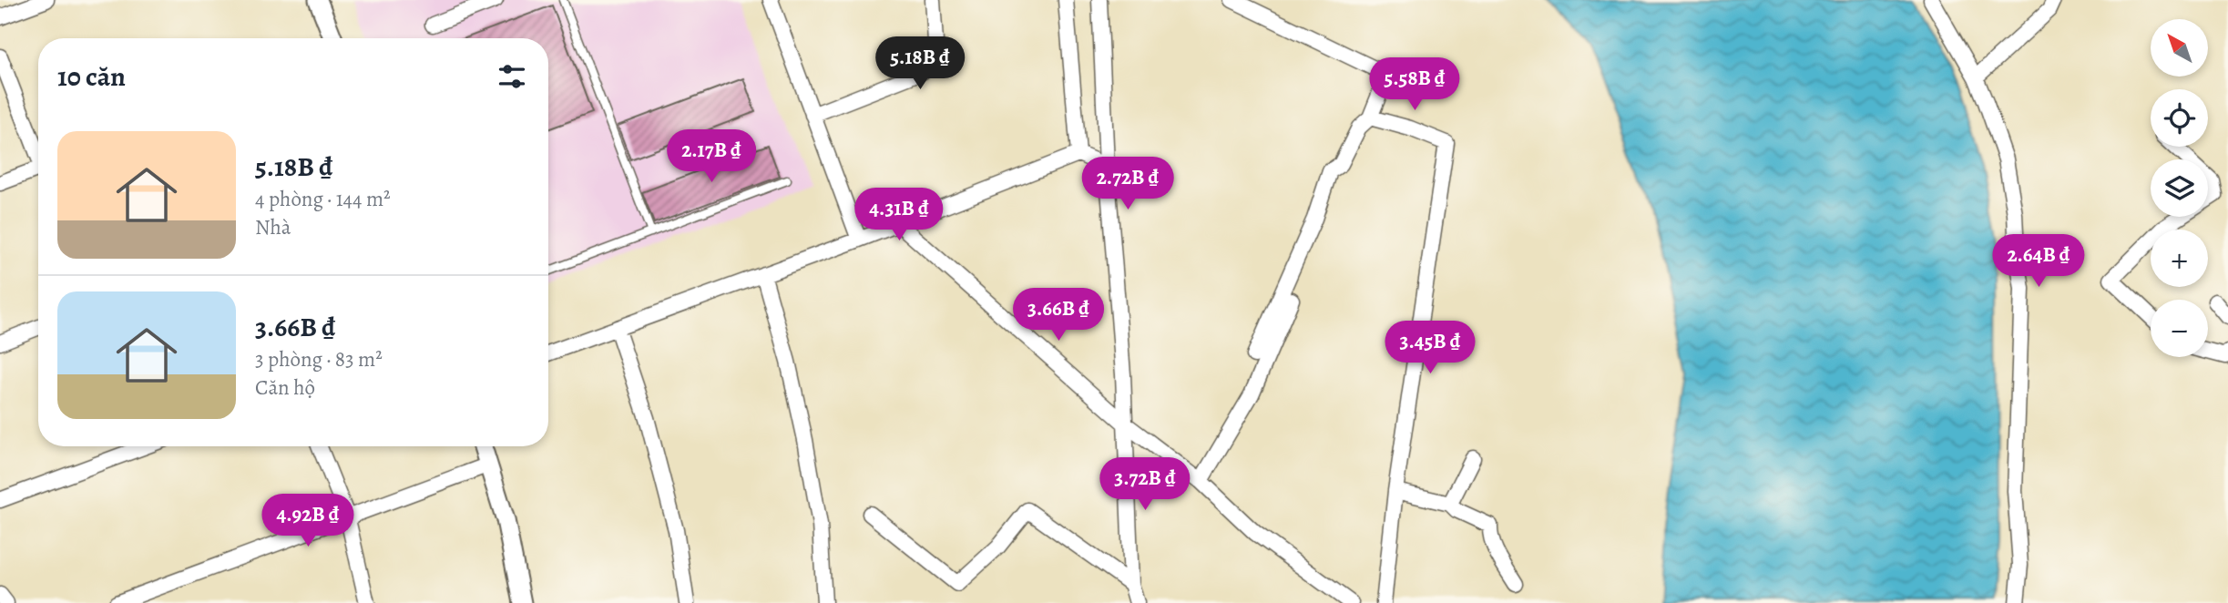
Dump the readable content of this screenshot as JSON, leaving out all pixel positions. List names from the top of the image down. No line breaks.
{"north":"top left","page":{"map_buttons":["+","−"],"price":["5.18B ₫","5.58B ₫","2.17B ₫","2.72B ₫","4.31B ₫","2.64B ₫","3.66B ₫","3.45B ₫","3.72B ₫","4.92B ₫"],"heading":"10 căn","list":[{"name":"5.18B ₫","note":"4 phòng · 144 m² · Nhà"},{"name":"3.66B ₫","note":"3 phòng · 83 m² · Căn hộ"}]}}
